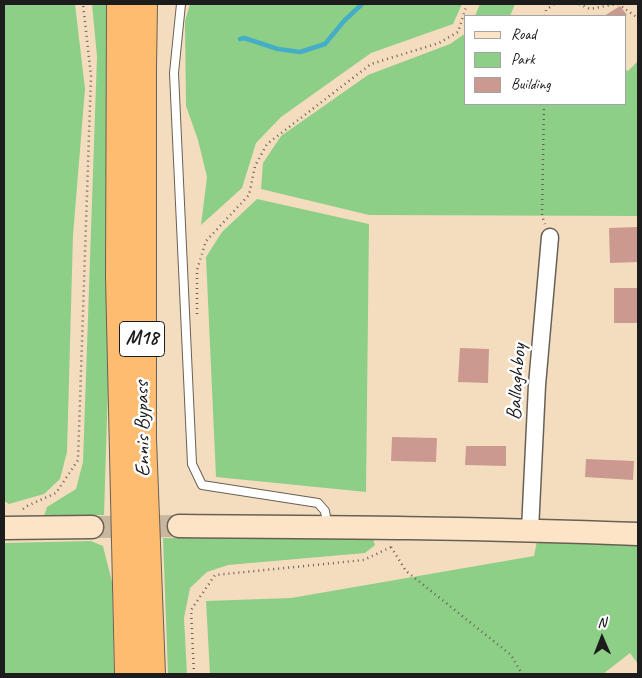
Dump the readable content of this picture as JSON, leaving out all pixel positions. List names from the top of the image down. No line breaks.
{"streets":{"highway":["M18","Ennis Bypass"],"street":["Ballaghboy"]},"legend":["Road","Park","Building"],"north":"top"}
